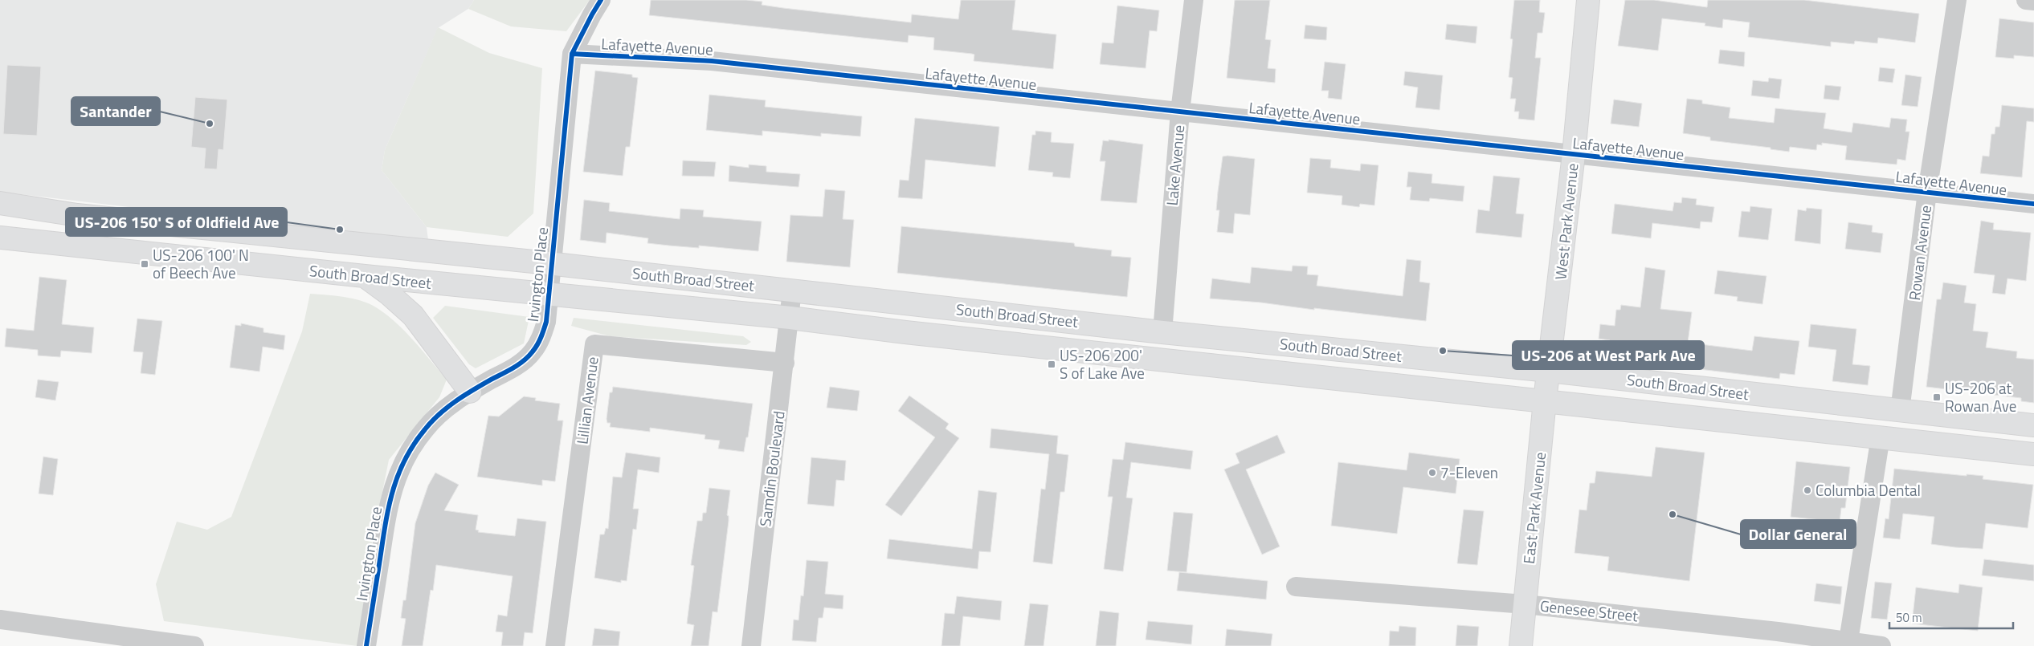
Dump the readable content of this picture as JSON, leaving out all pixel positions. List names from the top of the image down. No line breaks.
{"streets":{"main road":["West Park Avenue","South Broad Street","East Park Avenue"],"street":["Lafayette Avenue","Lake Avenue","Rowan Avenue","Irvington Place","Lillian Avenue","Samdin Boulevard","Genesee Street"]},"crossings":[["Lafayette Avenue","Lake Avenue"],["Lafayette Avenue","West Park Avenue"],["Lafayette Avenue","Rowan Avenue"],["Lafayette Avenue","Irvington Place"],["Lake Avenue","South Broad Street"],["West Park Avenue","South Broad Street"],["West Park Avenue","East Park Avenue"],["Rowan Avenue","South Broad Street"],["Irvington Place","South Broad Street"],["South Broad Street","Samdin Boulevard"],["South Broad Street","East Park Avenue"],["Lillian Avenue","Samdin Boulevard"],["East Park Avenue","Genesee Street"]],"places":{"other":["Santander","US-206 150' S of Oldfield Ave","US-206 at West Park Ave","7-Eleven","Columbia Dental","Dollar General"],"transit":["US-206 100' N of Beech Ave","US-206 200' S of Lake Ave","US-206 at Rowan Ave"]},"scale_bar":"50 m"}
